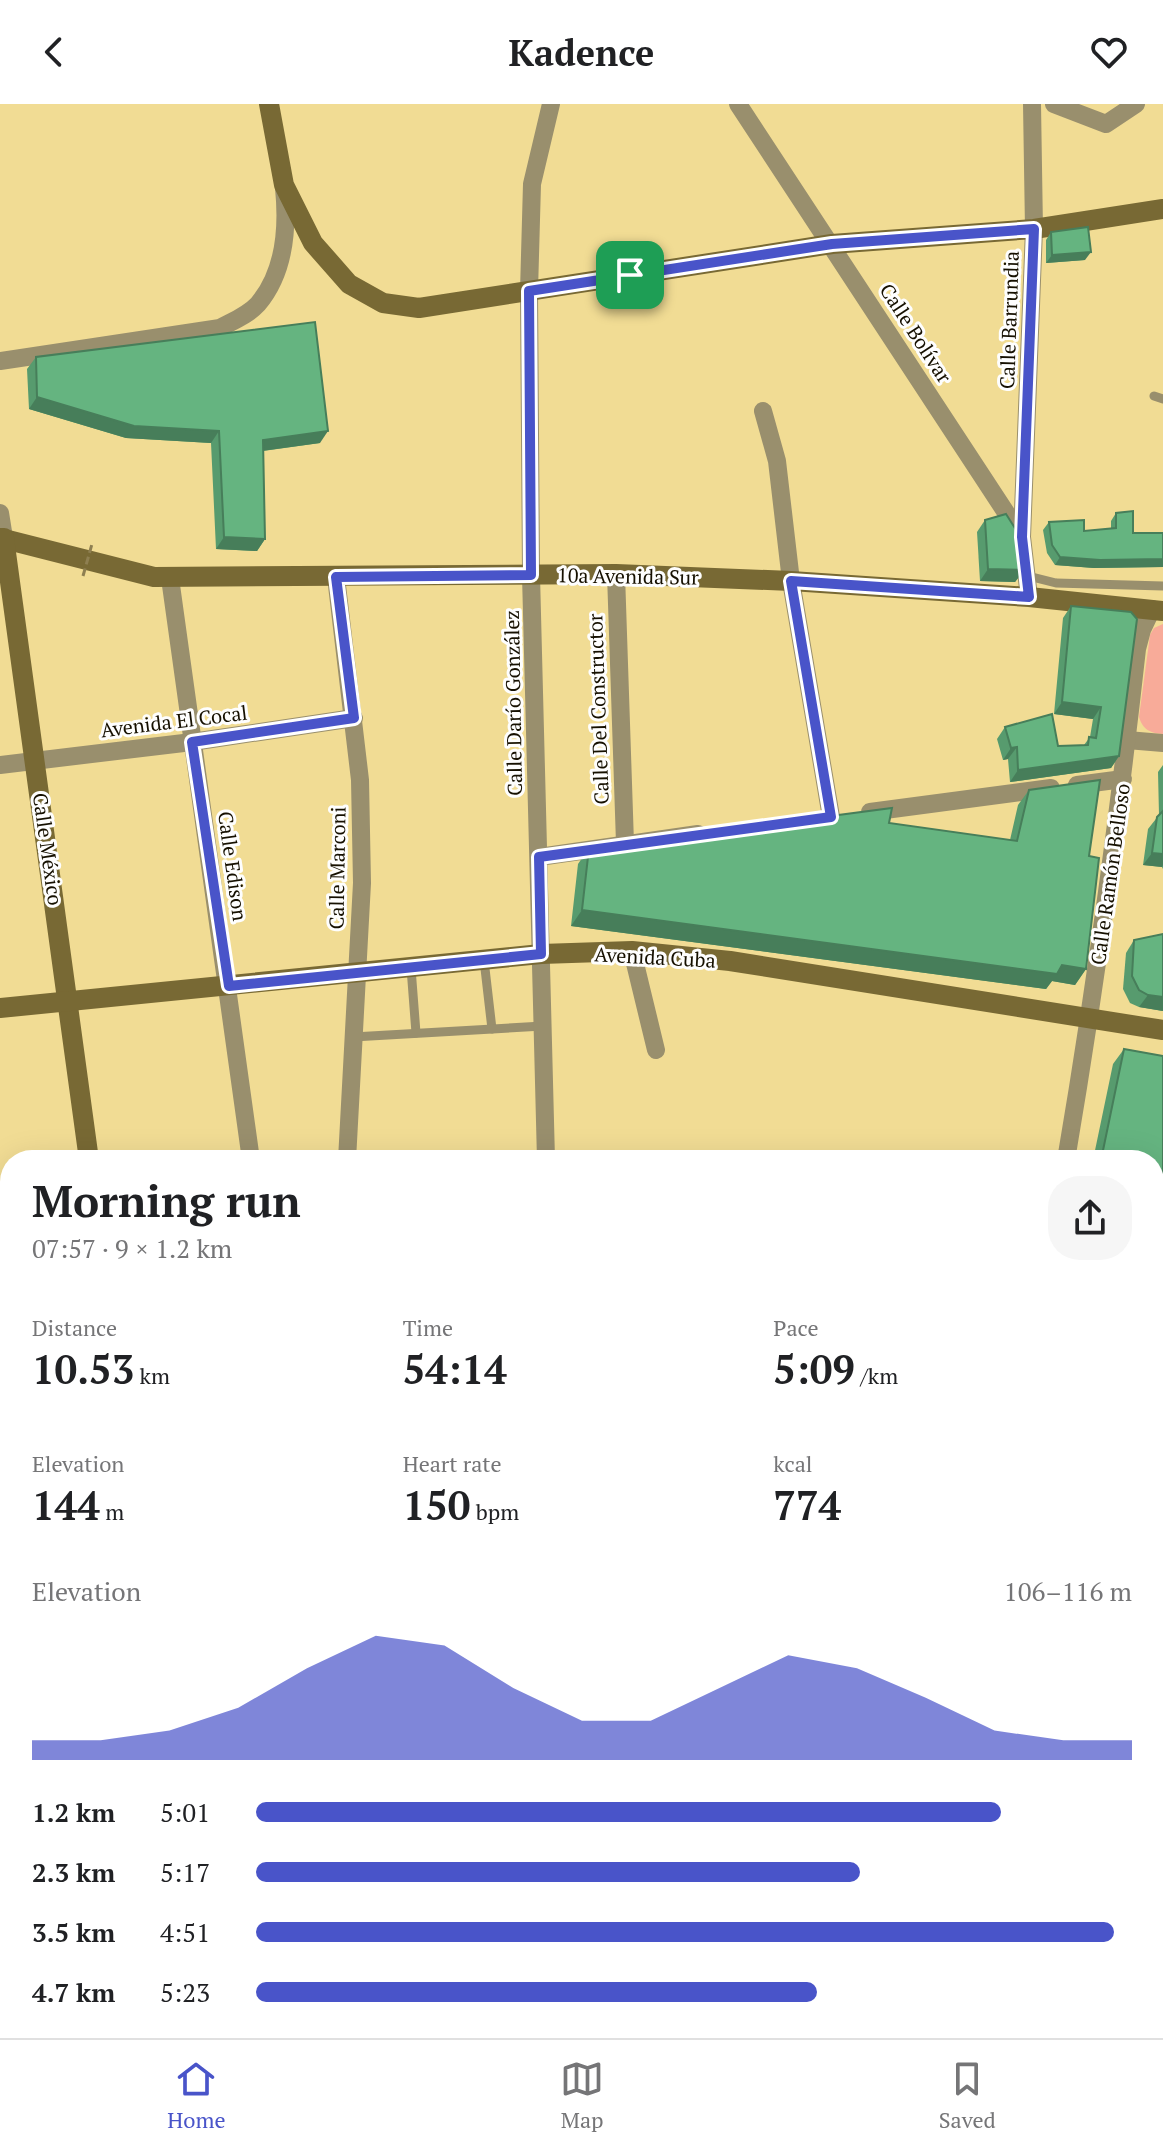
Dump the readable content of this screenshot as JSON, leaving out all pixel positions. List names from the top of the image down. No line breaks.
{"streets":{"main road":["10a Avenida Sur","Calle México","Avenida Cuba"],"street":["Calle Barrundia","Calle Bolívar","Calle Darío González","Calle Del Constructor","Avenida El Cocal","Calle Edison","Calle Marconi","Calle Ramón Belloso"]},"crossings":[["Calle Barrundia","Calle Bolívar"],["Calle Bolívar","10a Avenida Sur"],["10a Avenida Sur","Calle Darío González"],["10a Avenida Sur","Calle Del Constructor"],["10a Avenida Sur","Calle México"],["10a Avenida Sur","Calle Edison"],["10a Avenida Sur","Calle Marconi"],["10a Avenida Sur","Calle Ramón Belloso"],["Calle Darío González","Avenida Cuba"],["Avenida El Cocal","Calle México"],["Avenida El Cocal","Calle Edison"],["Avenida El Cocal","Calle Marconi"],["Calle México","Avenida Cuba"],["Calle Edison","Avenida Cuba"],["Calle Marconi","Avenida Cuba"],["Calle Ramón Belloso","Avenida Cuba"]],"page":{"header":"Kadence","heading":["Morning run","07:57 · 9 × 1.2 km"],"stats":[["Distance","10.53 km"],["Time","54:14"],["Pace","5:09 /km"],["Elevation","144 m"],["Heart rate","150 bpm"],["kcal","774"]],"chart":["Elevation","106–116 m"],"list":[{"name":"1.2 km","note":"5:01"},{"name":"2.3 km","note":"5:17"},{"name":"3.5 km","note":"4:51"},{"name":"4.7 km","note":"5:23"}],"tabs":["Home","Map","Saved"]}}
